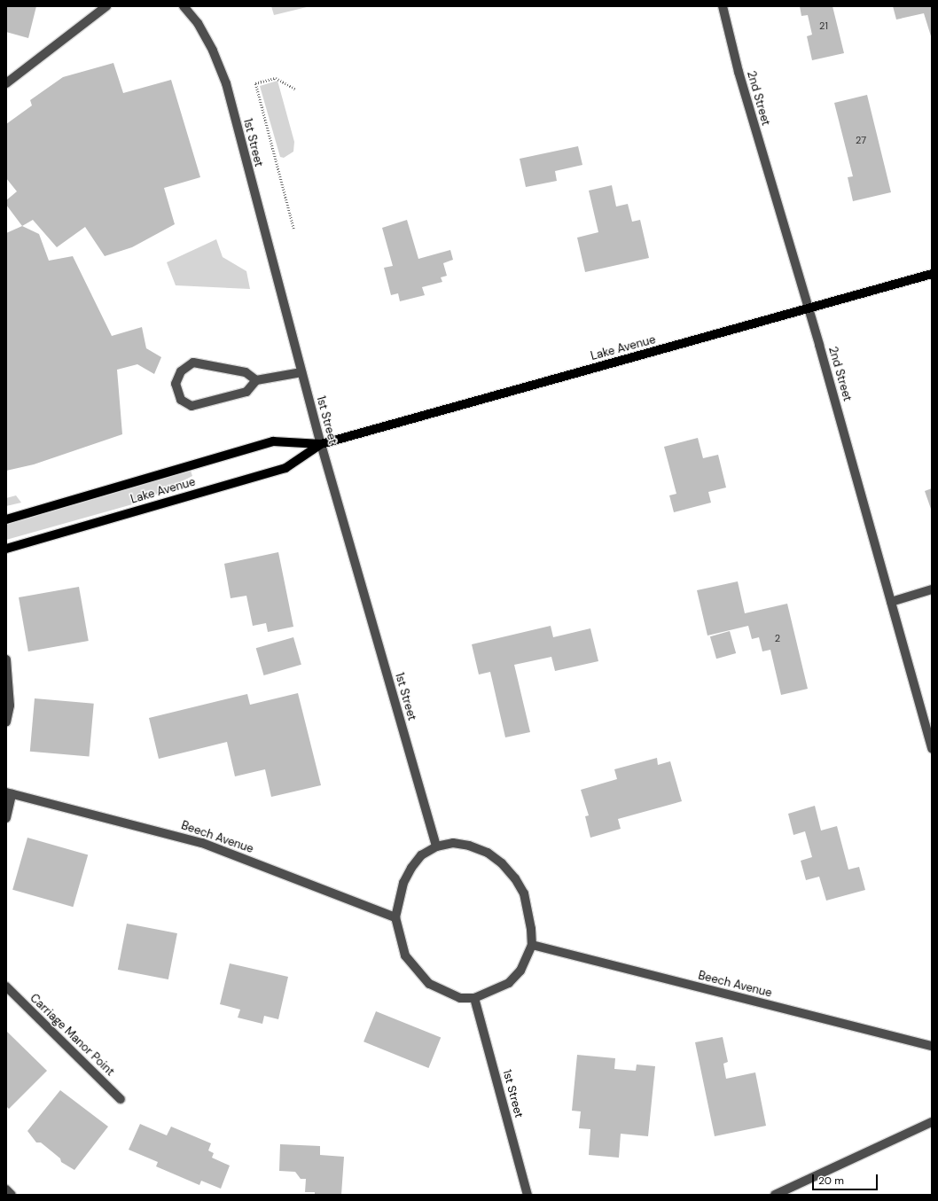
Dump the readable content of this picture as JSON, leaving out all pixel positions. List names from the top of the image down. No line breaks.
{"streets":{"main road":["Lake Avenue"],"street":["2nd Street","1st Street","Beech Avenue","Carriage Manor Point"]},"crossings":[["2nd Street","Lake Avenue"],["1st Street","Lake Avenue"]],"house_numbers":["21","27","2"],"scale_bar":"20 m"}
